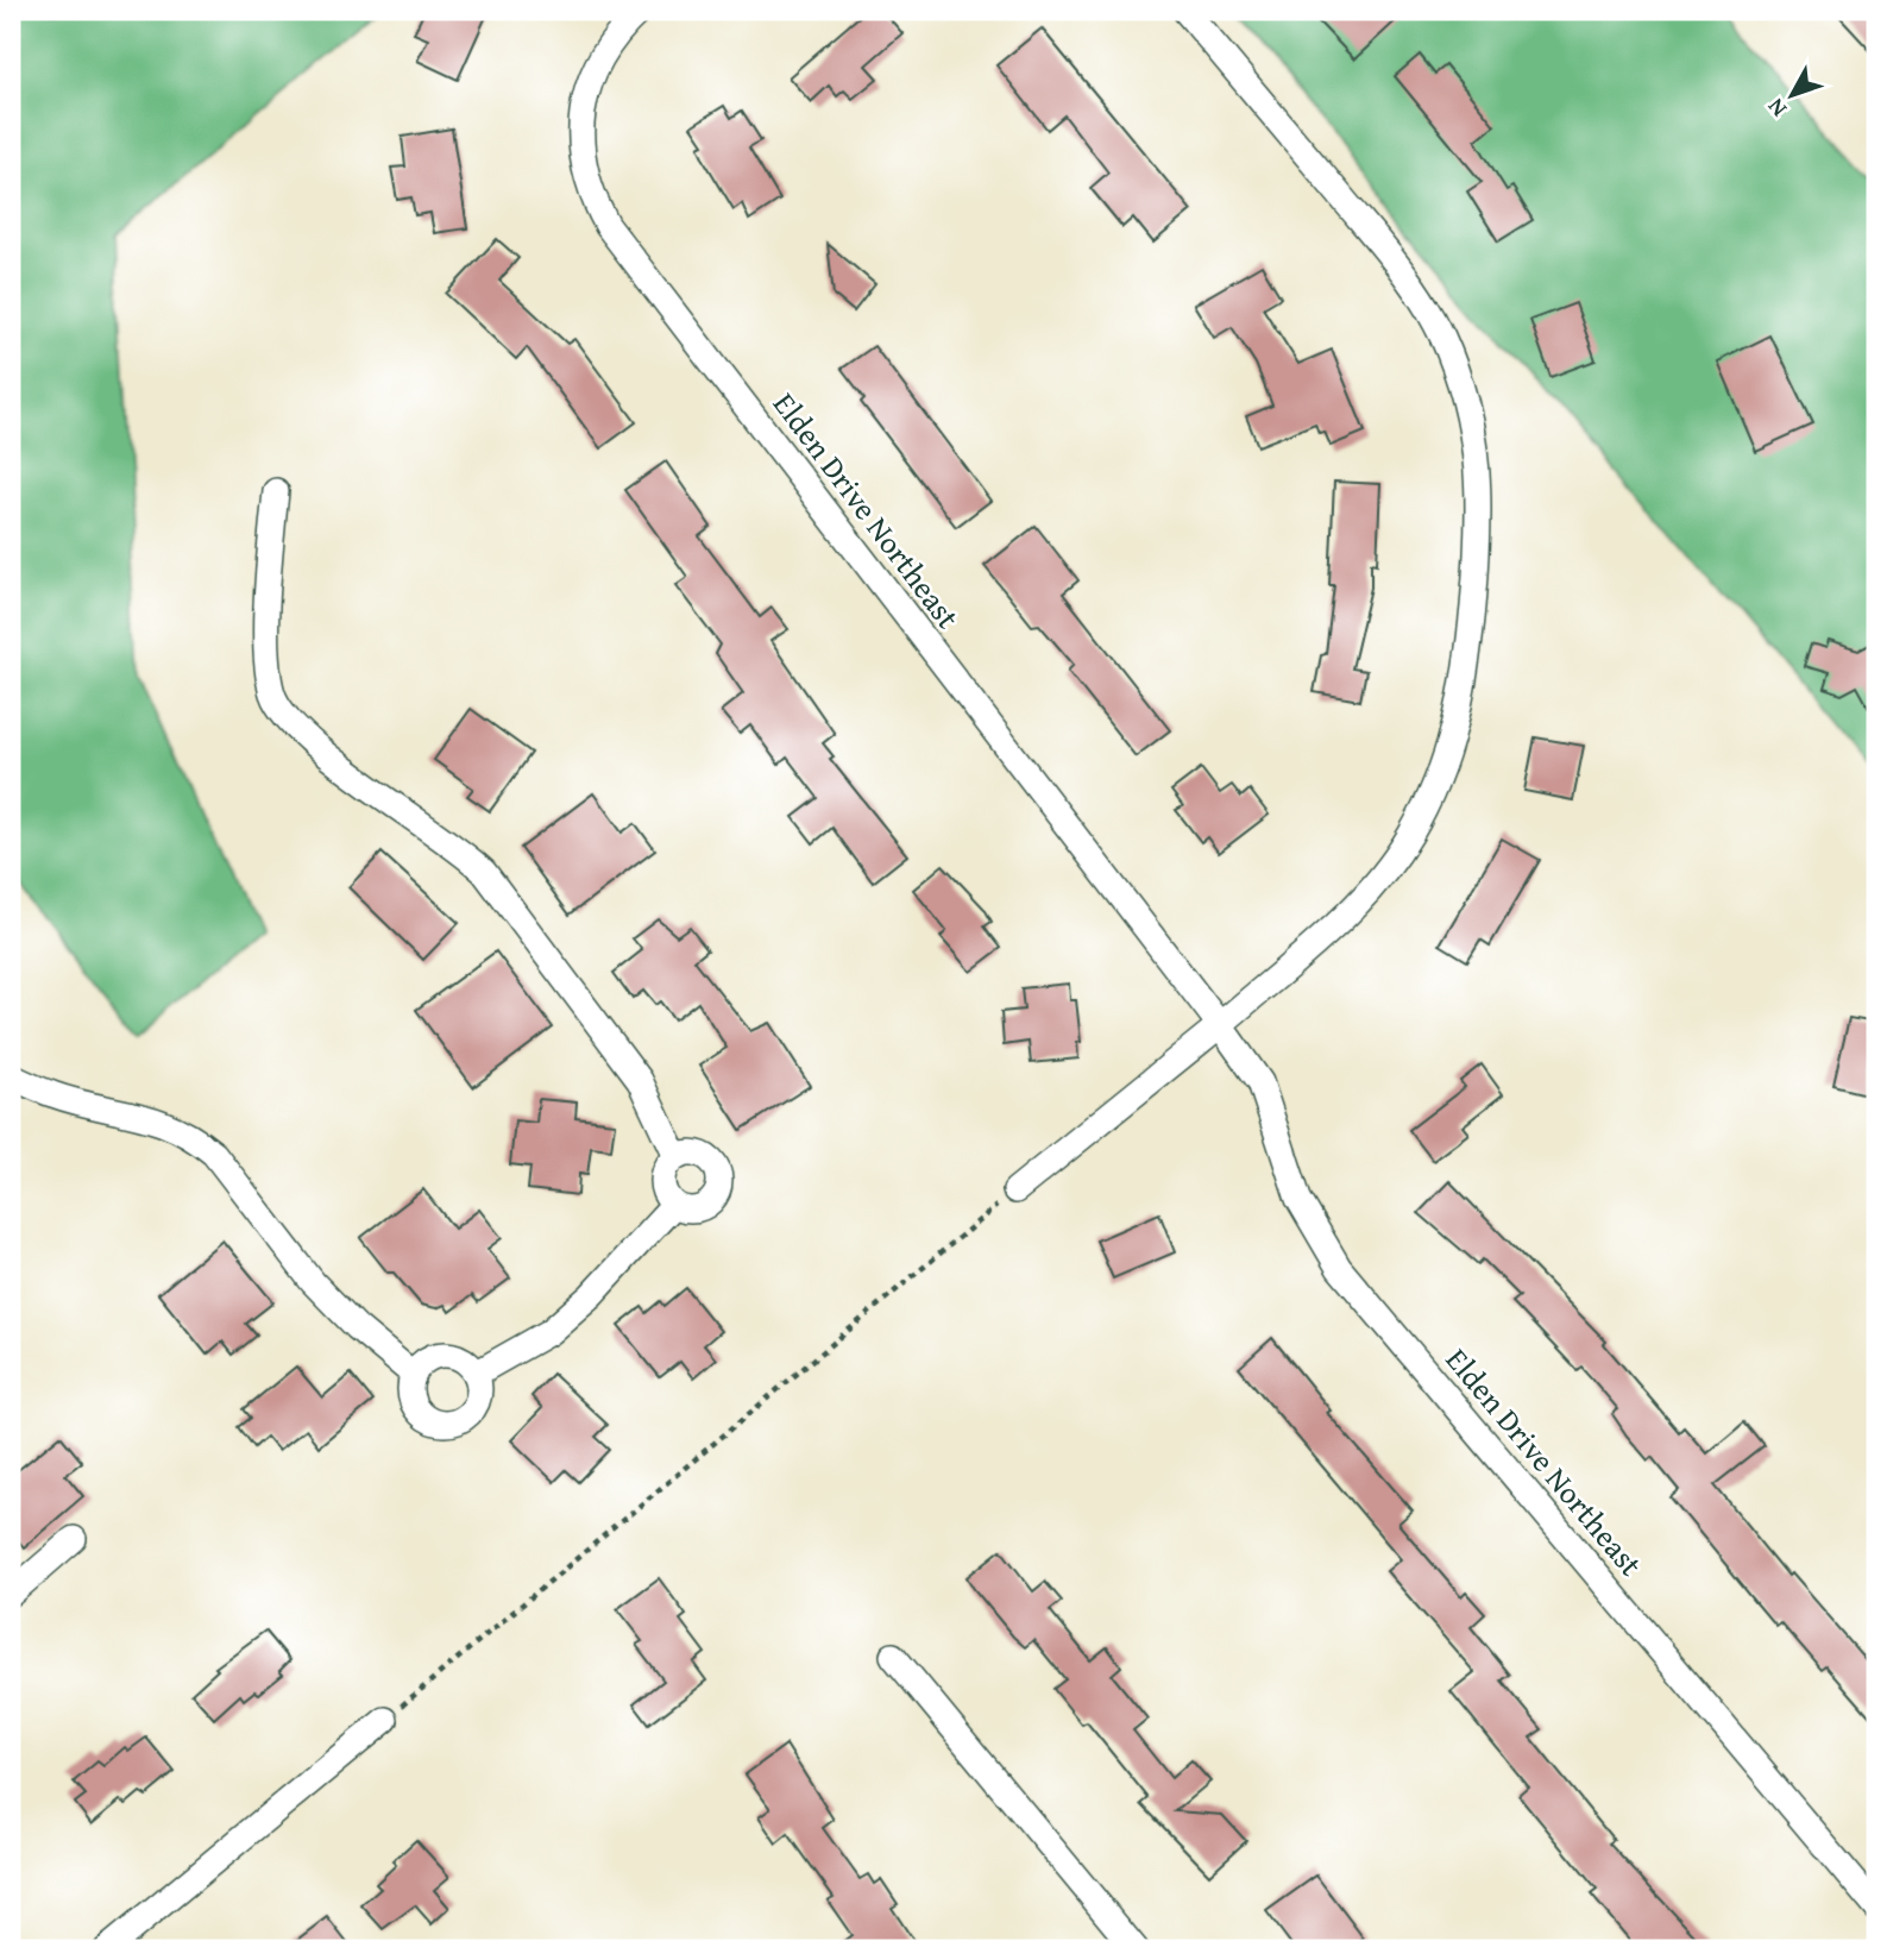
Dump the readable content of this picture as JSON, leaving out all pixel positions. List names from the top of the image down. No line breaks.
{"streets":{"street":["Elden Drive Northeast"]},"north":"bottom left"}
